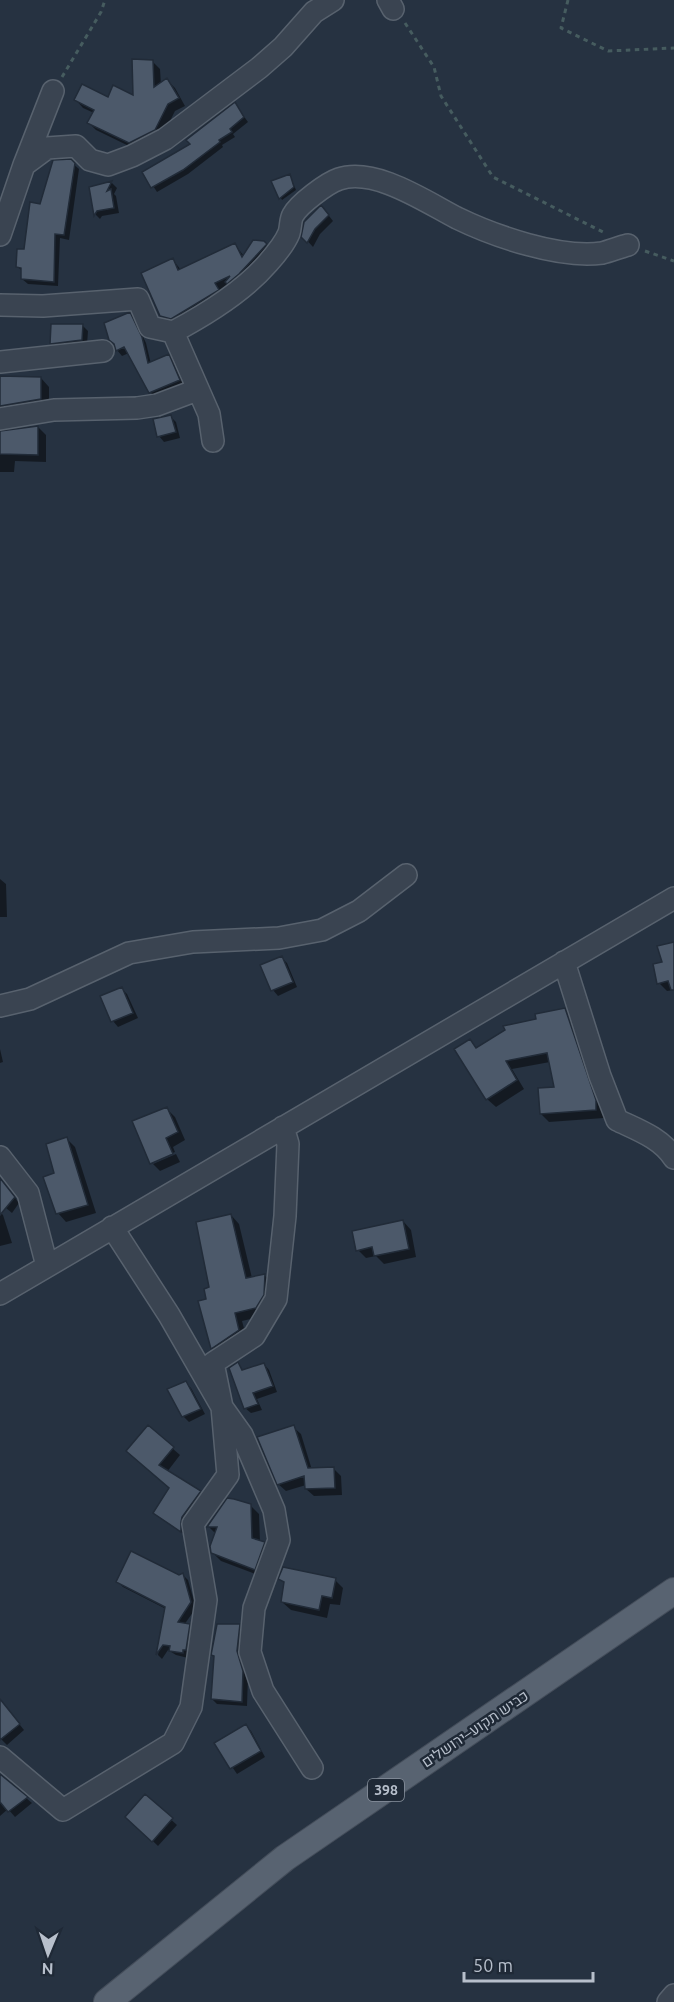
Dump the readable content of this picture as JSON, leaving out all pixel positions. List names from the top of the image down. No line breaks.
{"streets":{"main road":["כביש תקוע–ירושלים","398"]},"scale_bar":"50 m","north":"bottom"}
